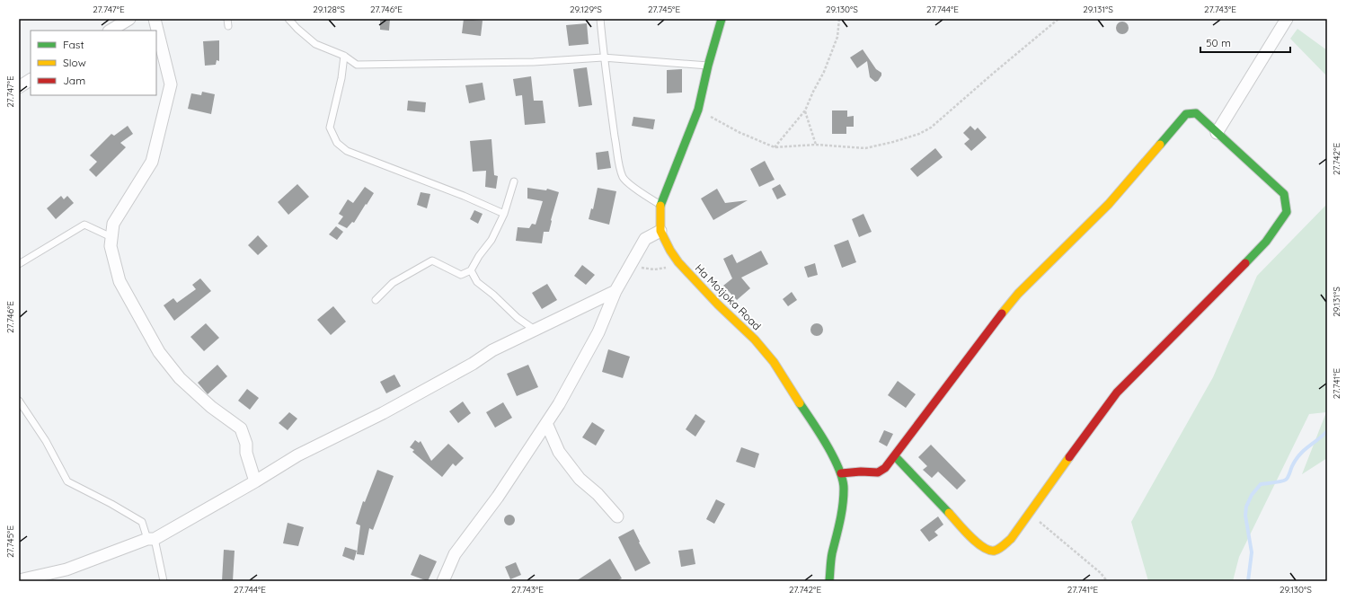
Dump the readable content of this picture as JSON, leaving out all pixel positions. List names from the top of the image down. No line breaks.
{"streets":{"street":["Ha Motjoka Road"]},"legend":["Fast","Slow","Jam"],"scale_bar":"50 m","coordinates":["27.747°E","29.128°S","27.746°E","29.129°S","27.745°E","29.130°S","27.744°E","29.131°S","27.743°E","27.742°E","27.741°E"]}
